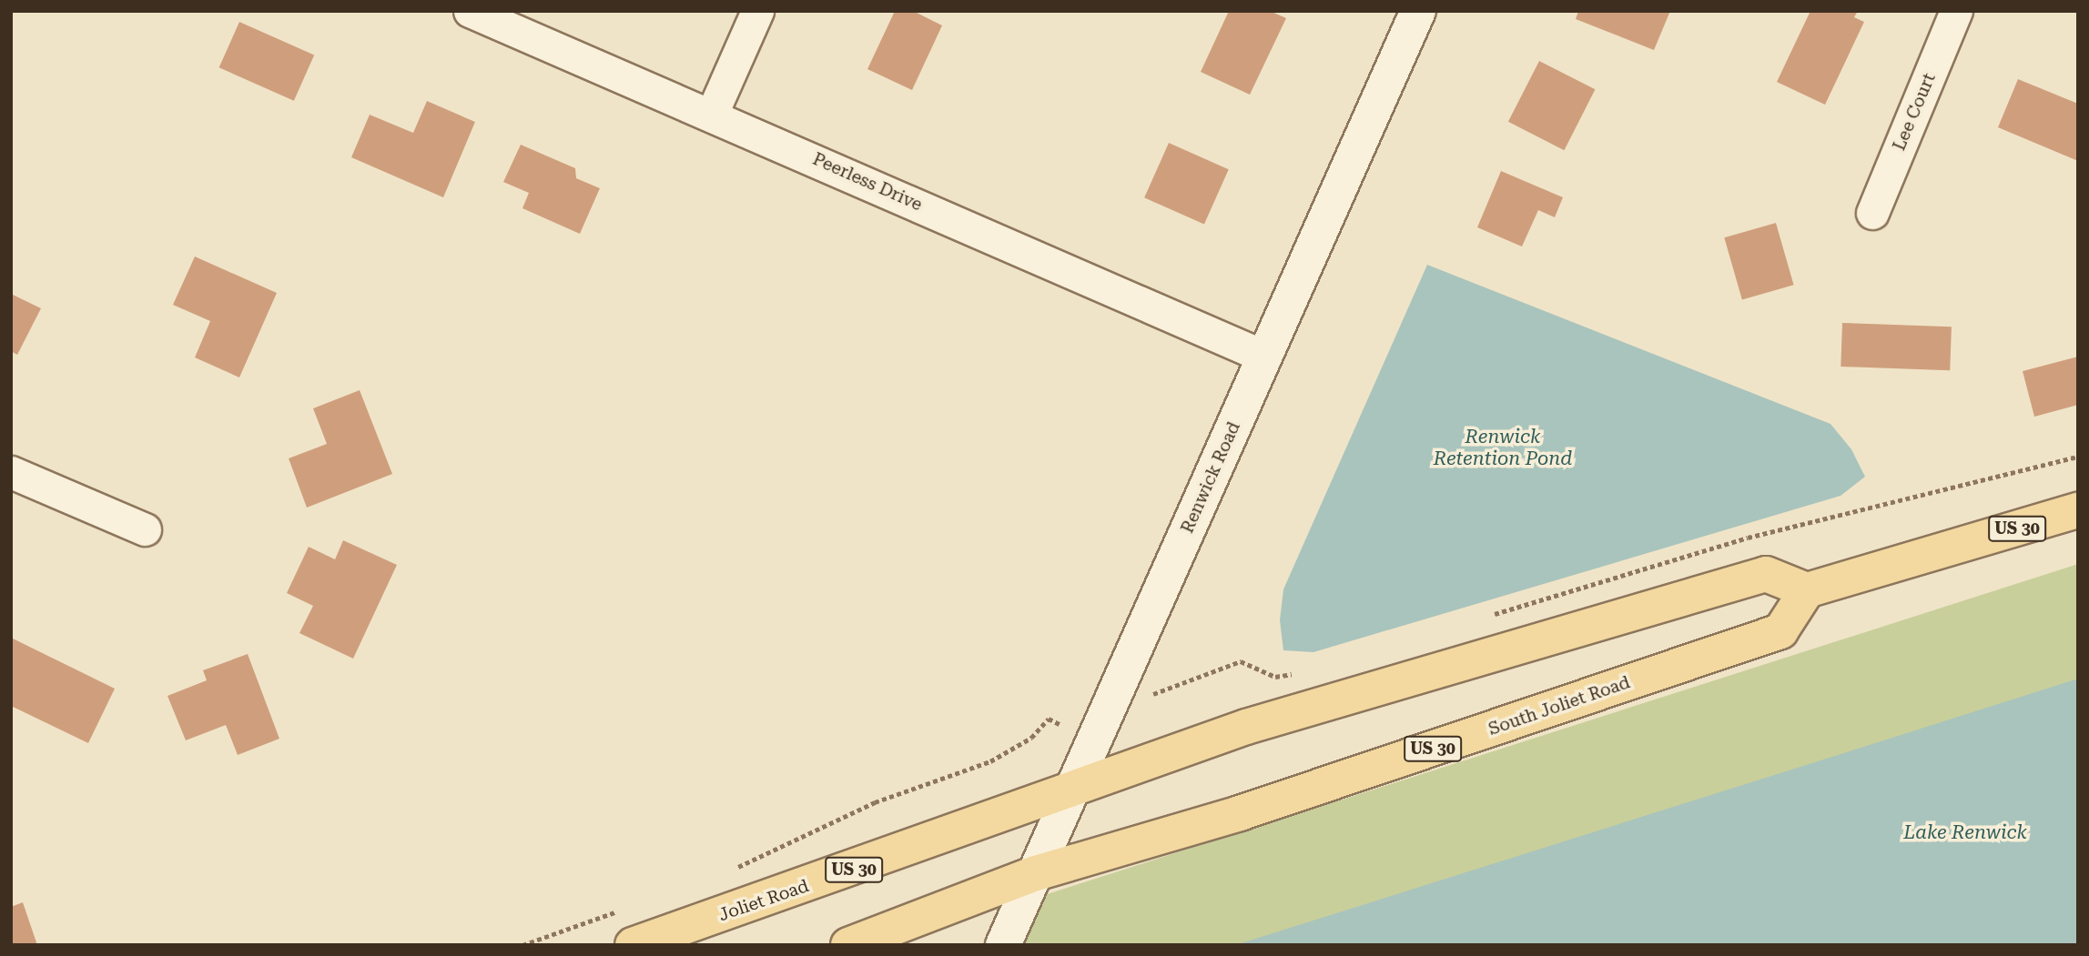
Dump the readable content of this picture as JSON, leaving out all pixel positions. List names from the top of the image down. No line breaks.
{"streets":{"main road":["US 30","South Joliet Road","Joliet Road"],"street":["Lee Court","Peerless Drive","Renwick Road"]},"crossings":[["Peerless Drive","Renwick Road"],["Renwick Road","US 30"],["Renwick Road","South Joliet Road"],["Renwick Road","Joliet Road"],["US 30","South Joliet Road"],["US 30","Joliet Road"]],"water":["Renwick Retention Pond","Lake Renwick"]}
